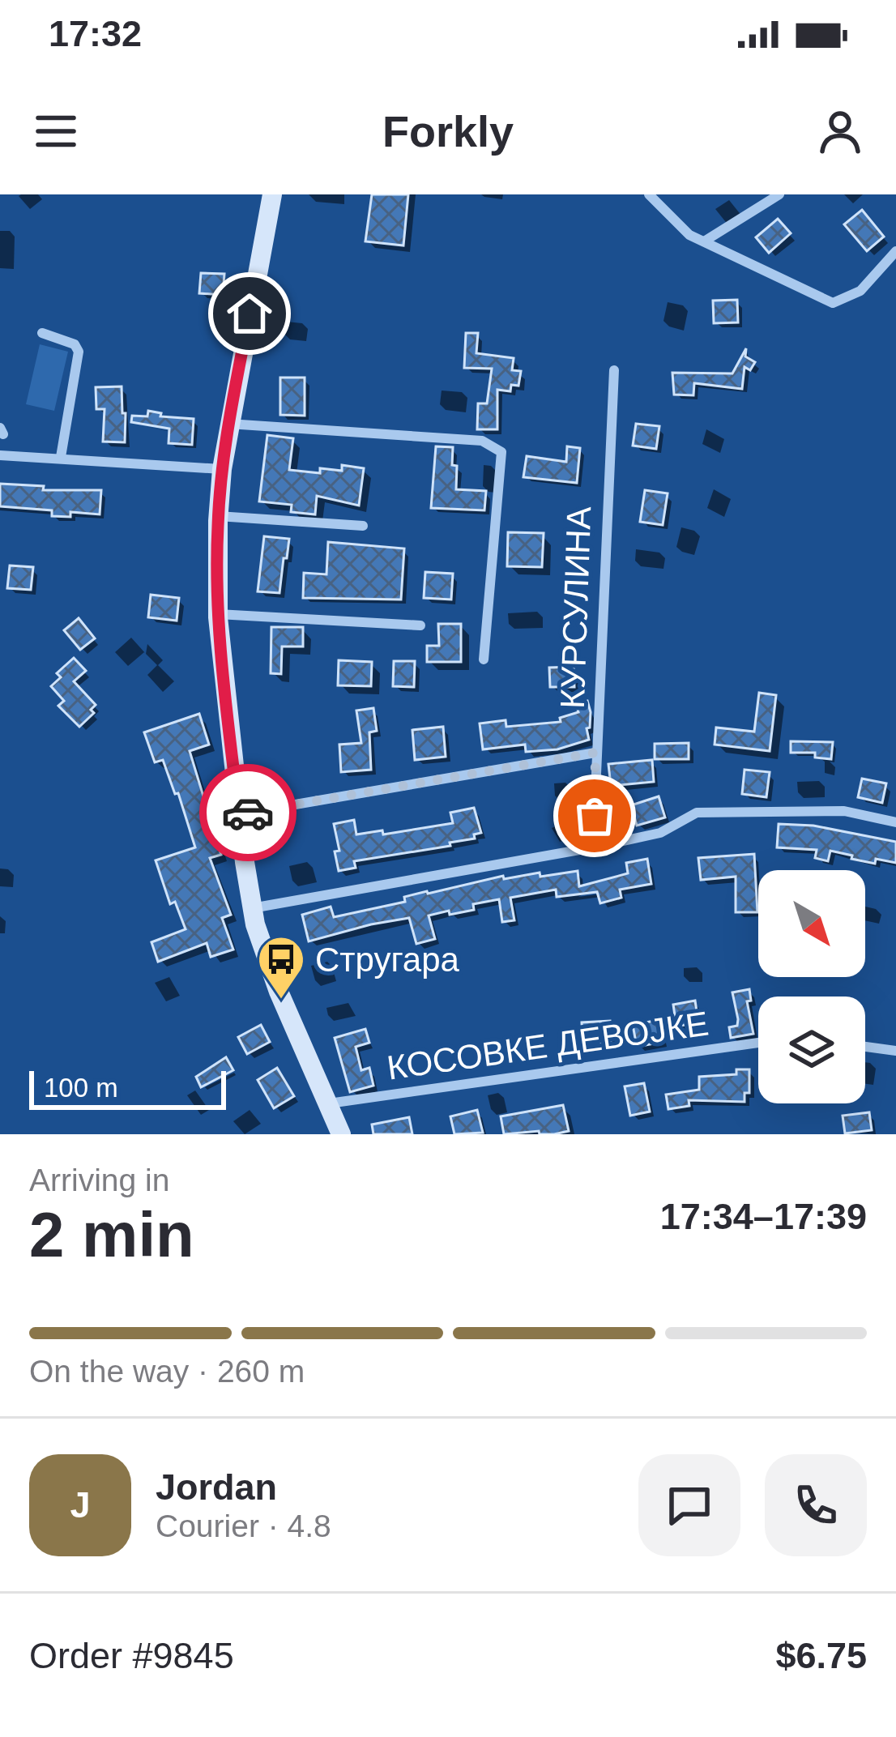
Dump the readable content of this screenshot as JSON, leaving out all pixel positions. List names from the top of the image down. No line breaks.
{"streets":{"street":["КУРСУЛИНА","КОСОВКЕ ДЕВОЈКЕ"]},"places":{"bus stop":["Стругара"]},"scale_bar":"100 m","north":"bottom right","page":{"status":"17:32","header":"Forkly","scale":"100 m","heading":["2 min","Arriving in","17:34–17:39"],"panel":["Jordan","Courier · 4.8","Order #9845","$6.75"],"bar":"On the way · 260 m","round":"J"}}
